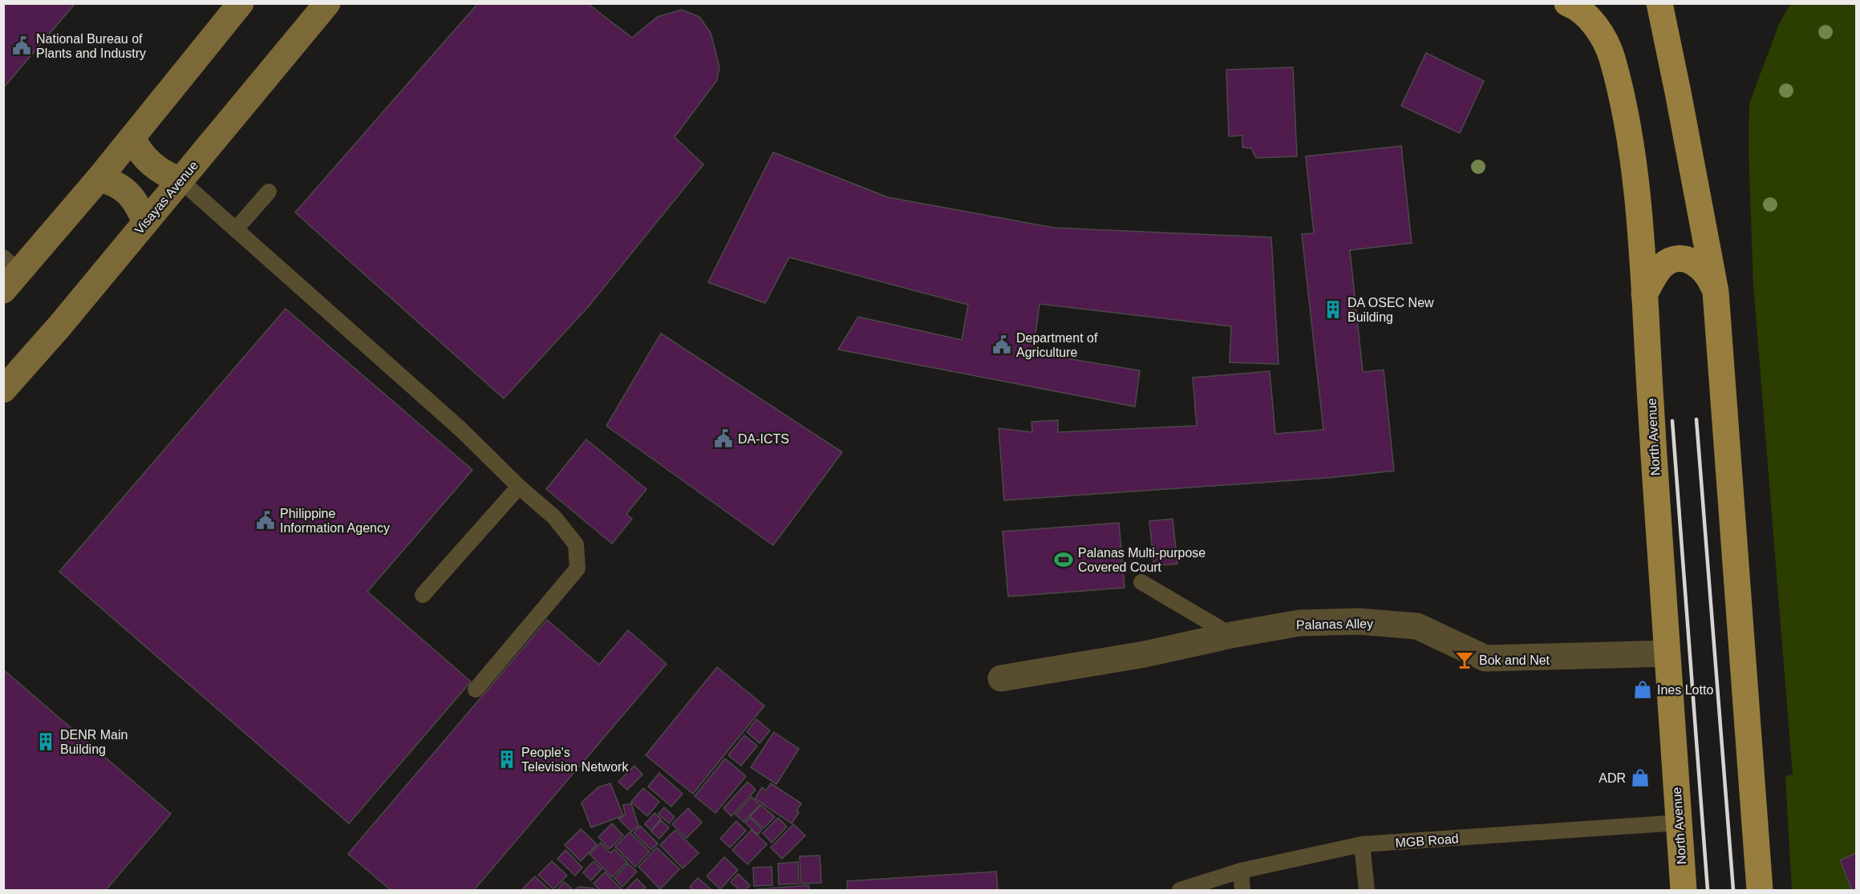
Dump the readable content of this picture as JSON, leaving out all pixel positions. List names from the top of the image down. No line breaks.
{"streets":{"main road":["Visayas Avenue","North Avenue"],"street":["Palanas Alley"],"lane":["MGB Road"]},"crossings":[["North Avenue","Palanas Alley"],["North Avenue","MGB Road"]],"places":{"public building":["National Bureau of Plants and Industry","Department of Agriculture","DA-ICTS","Philippine Information Agency"],"building":["DA OSEC New Building","DENR Main Building","People's Television Network"],"sports":["Palanas Multi-purpose Covered Court"],"bar":["Bok and Net"],"shop":["Ines Lotto","ADR"]}}
